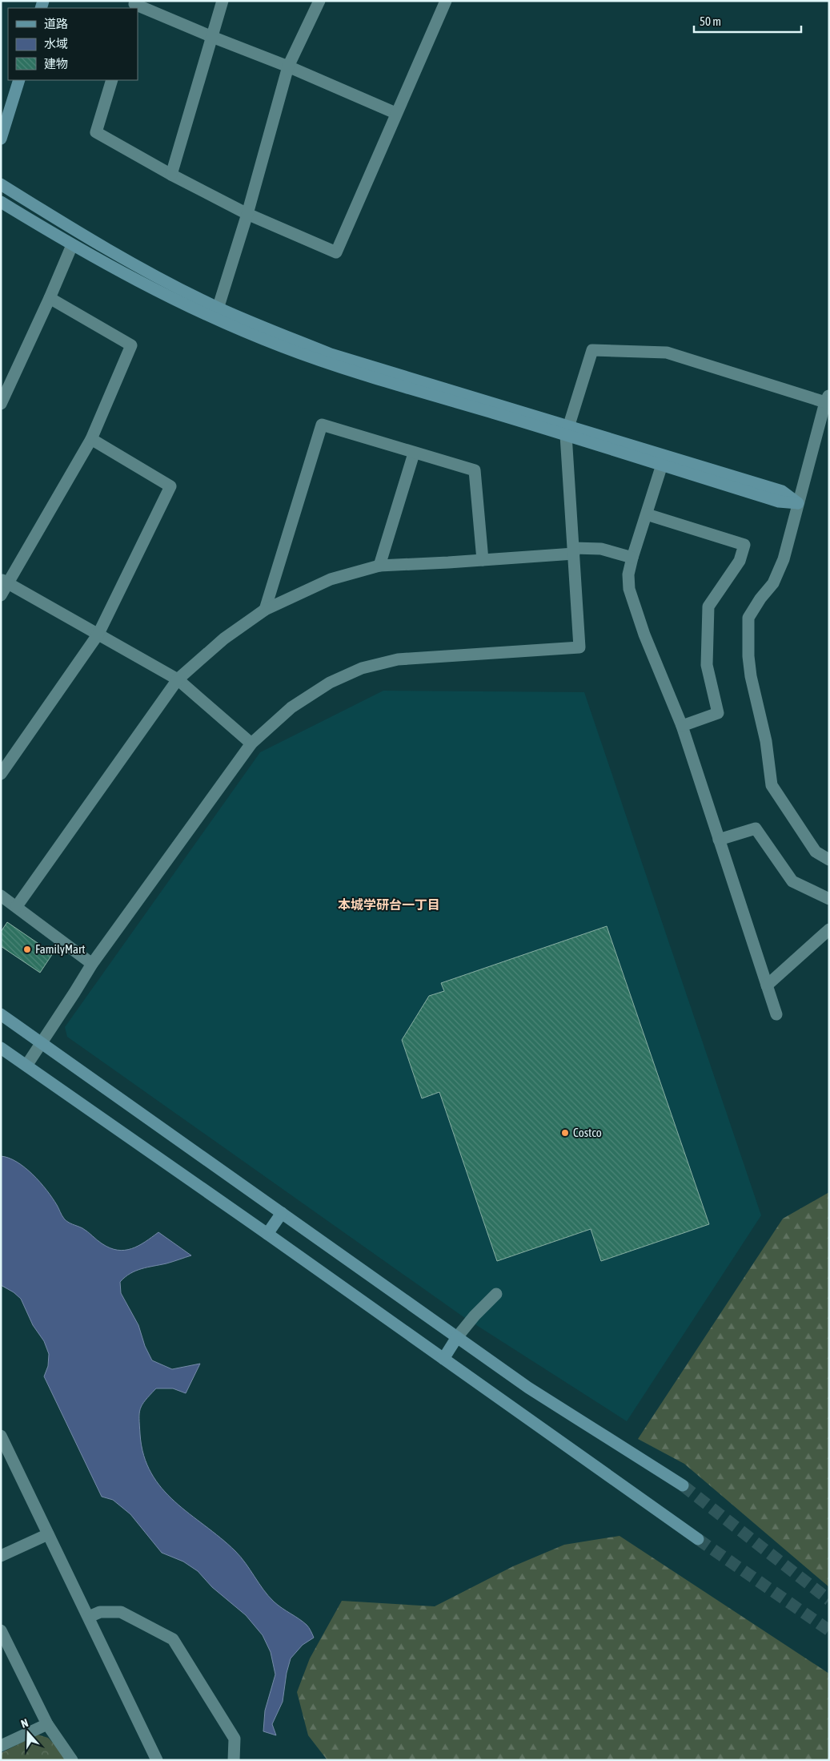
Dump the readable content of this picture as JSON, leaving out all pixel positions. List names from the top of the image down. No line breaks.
{"districts":["本城学研台一丁目"],"places":["FamilyMart","Costco"],"legend":["道路","水域","建物"],"scale_bar":"50 m","north":"top"}
